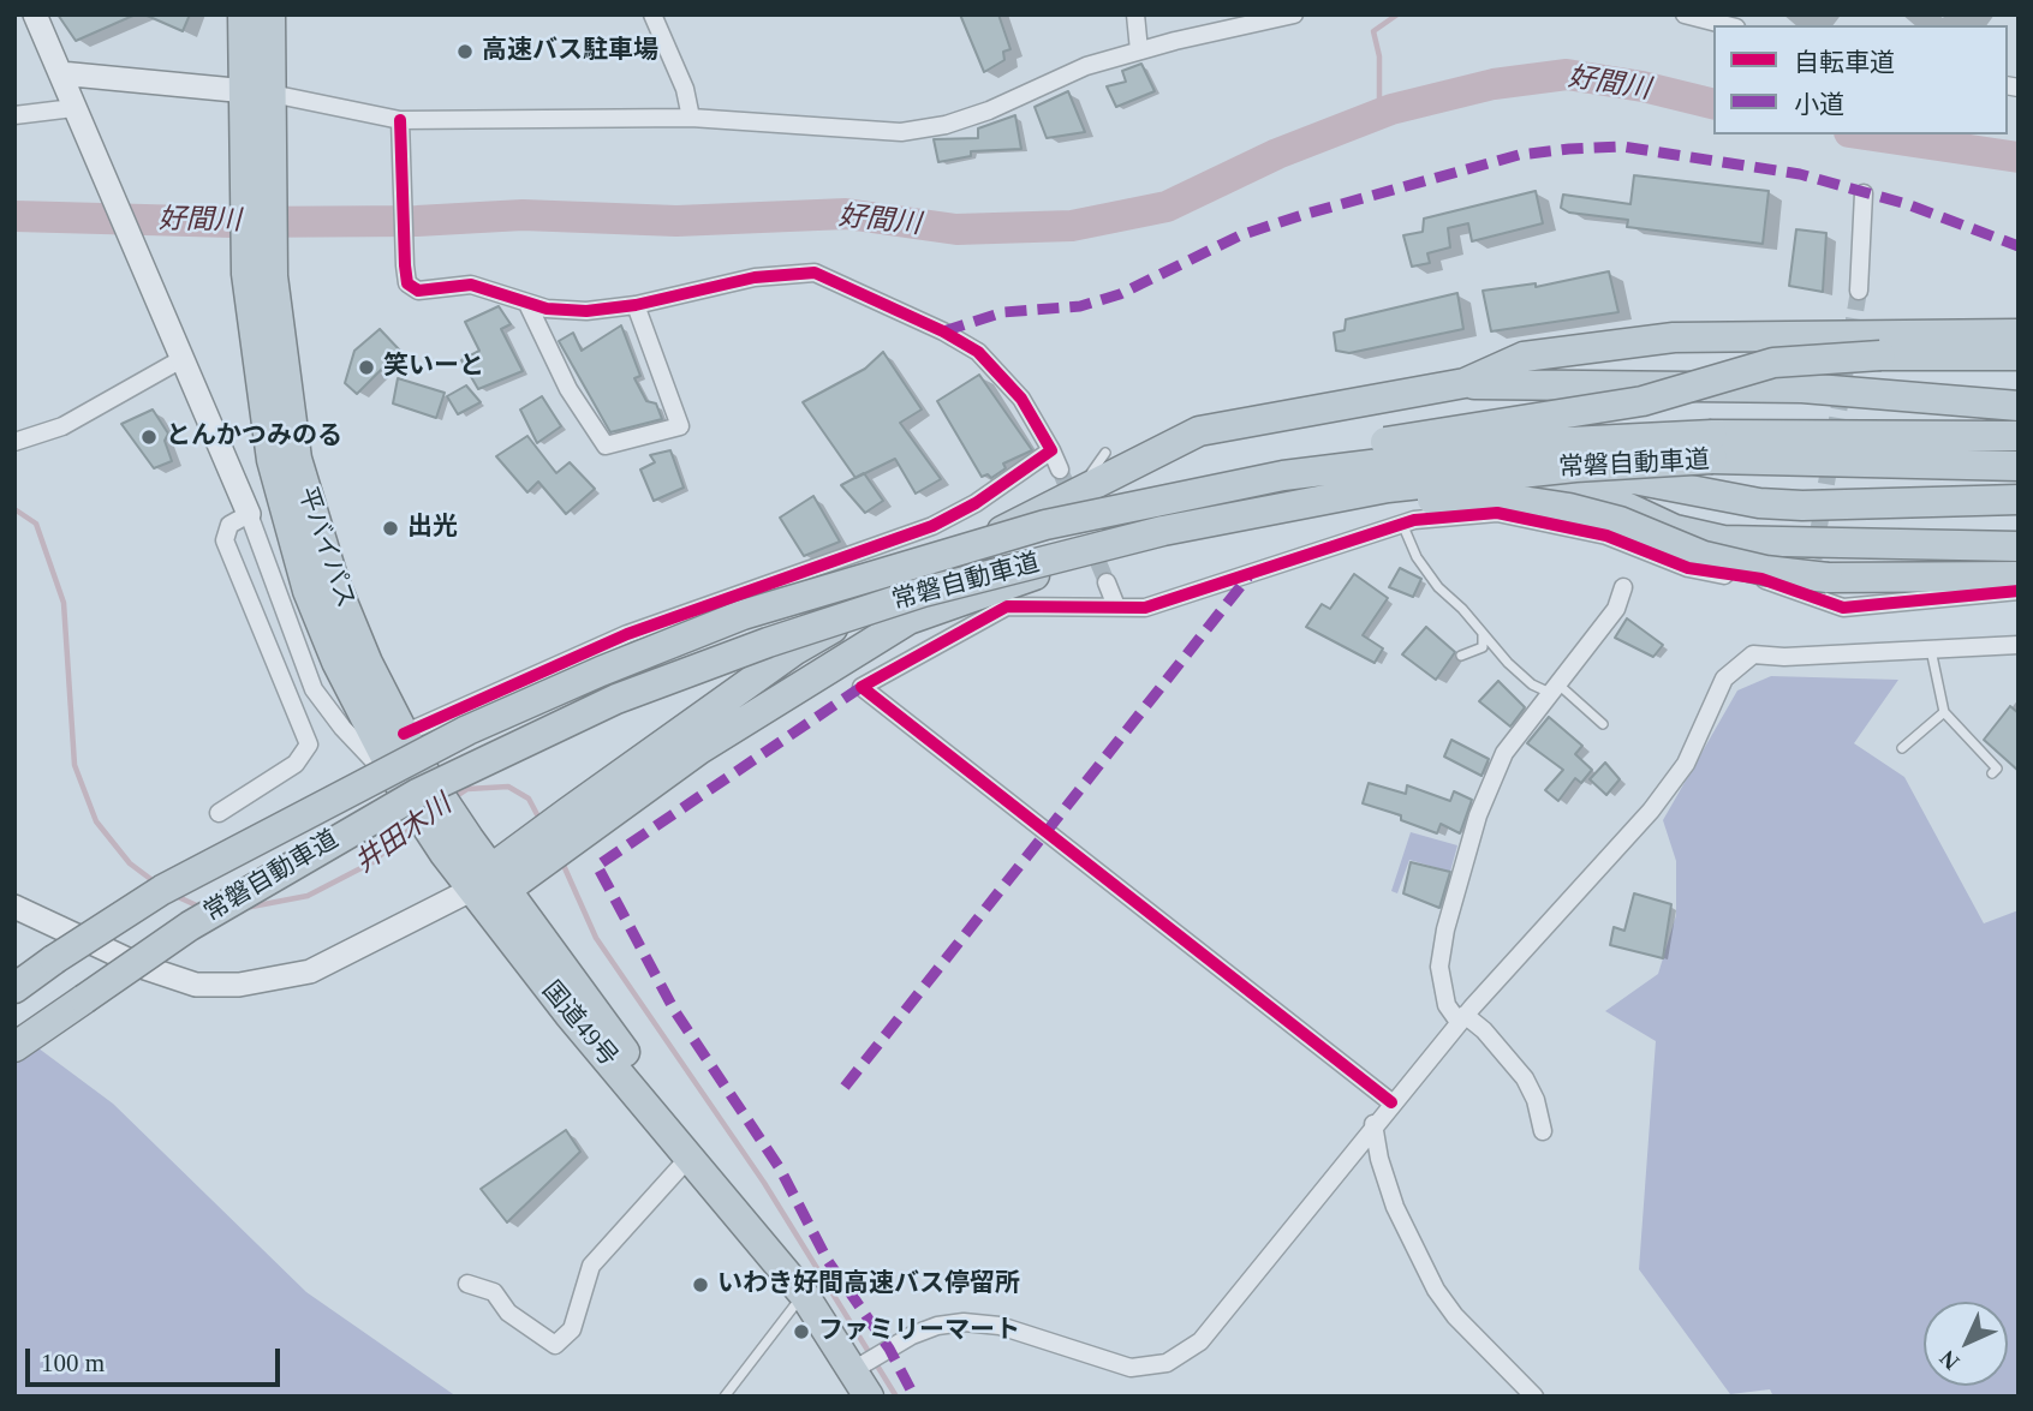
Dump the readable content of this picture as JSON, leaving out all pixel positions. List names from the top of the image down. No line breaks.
{"streets":{"highway":["常磐自動車道","平バイパス","国道49号"]},"crossings":[["平バイパス","国道49号"]],"water":["好間川","井田木川"],"places":["高速バス駐車場","笑いーと","とんかつみのる","出光","いわき好間高速バス停留所","ファミリーマート"],"legend":["自転車道","小道"],"scale_bar":"100 m","north":"bottom left"}
